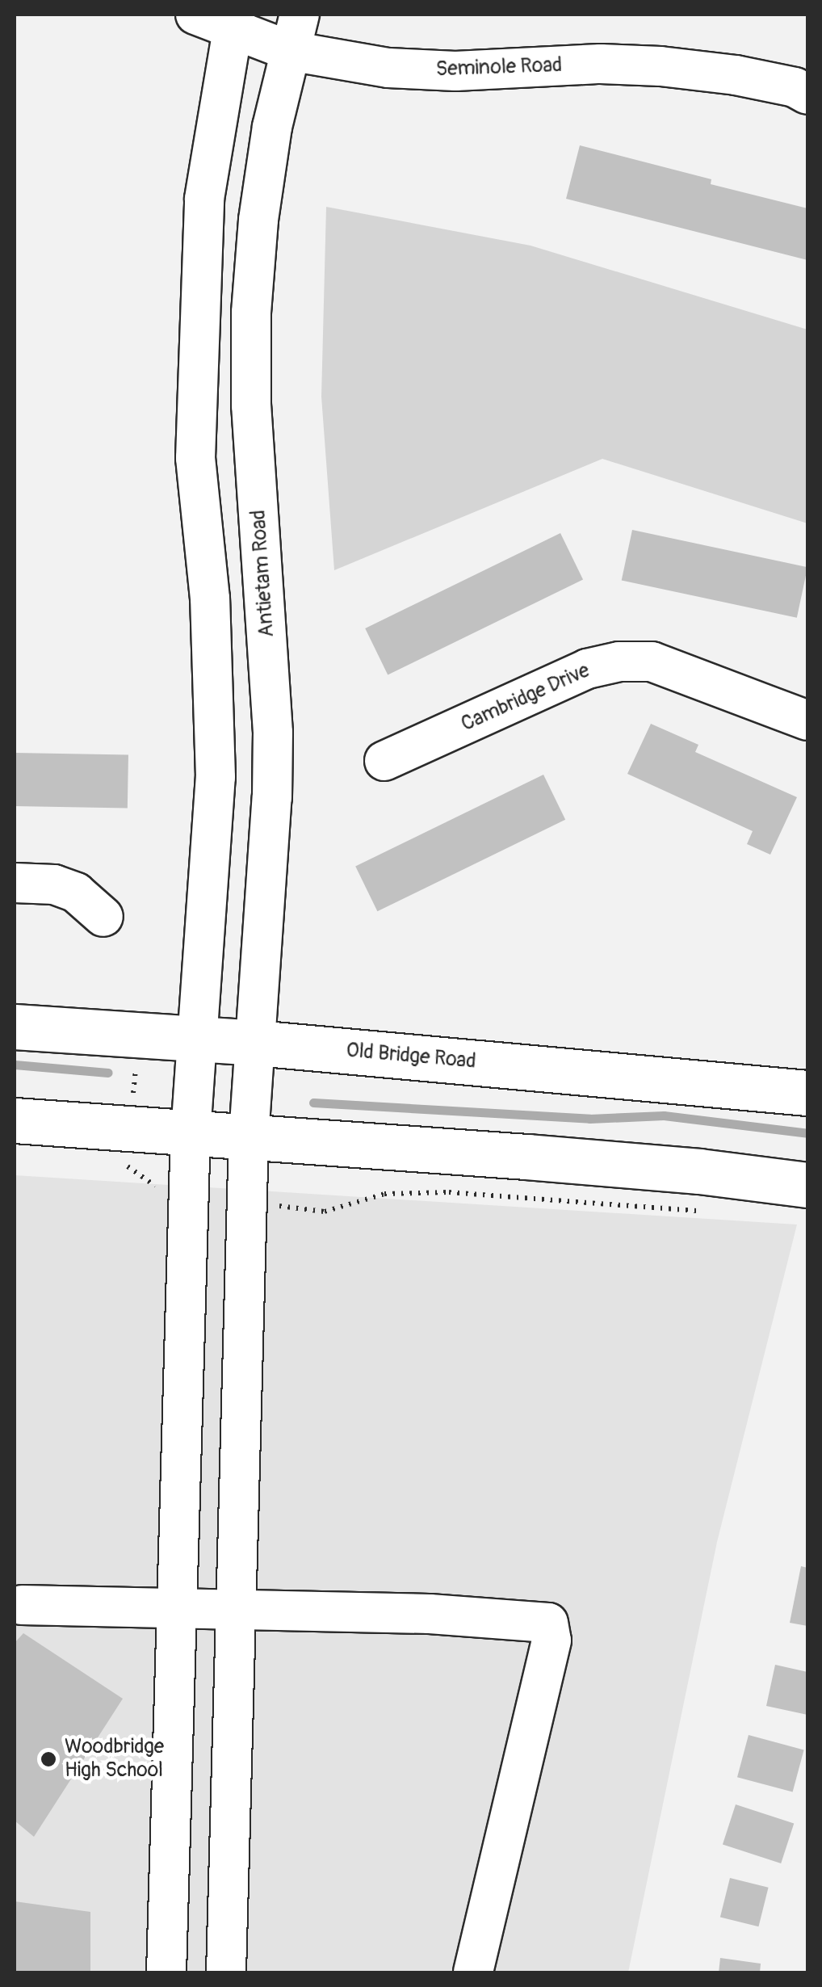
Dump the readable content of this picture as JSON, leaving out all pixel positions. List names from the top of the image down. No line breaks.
{"streets":{"main road":["Old Bridge Road"],"street":["Seminole Road","Antietam Road","Cambridge Drive"]},"crossings":[["Seminole Road","Antietam Road"],["Antietam Road","Old Bridge Road"]],"places":["Woodbridge High School"]}
